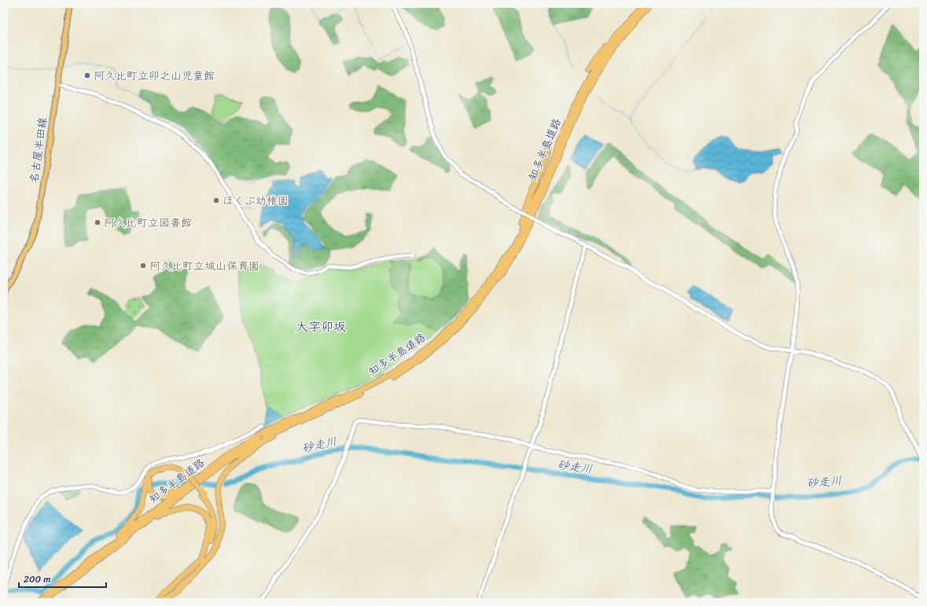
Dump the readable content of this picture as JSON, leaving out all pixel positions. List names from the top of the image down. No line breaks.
{"streets":{"highway":["知多半島道路"],"main road":["名古屋半田線"]},"districts":["大字卯坂"],"water":["砂走川"],"places":["阿久比町立卯之山児童館","ほくぶ幼稚園","阿久比町立図書館","阿久比町立城山保育園"],"scale_bar":"200 m"}
